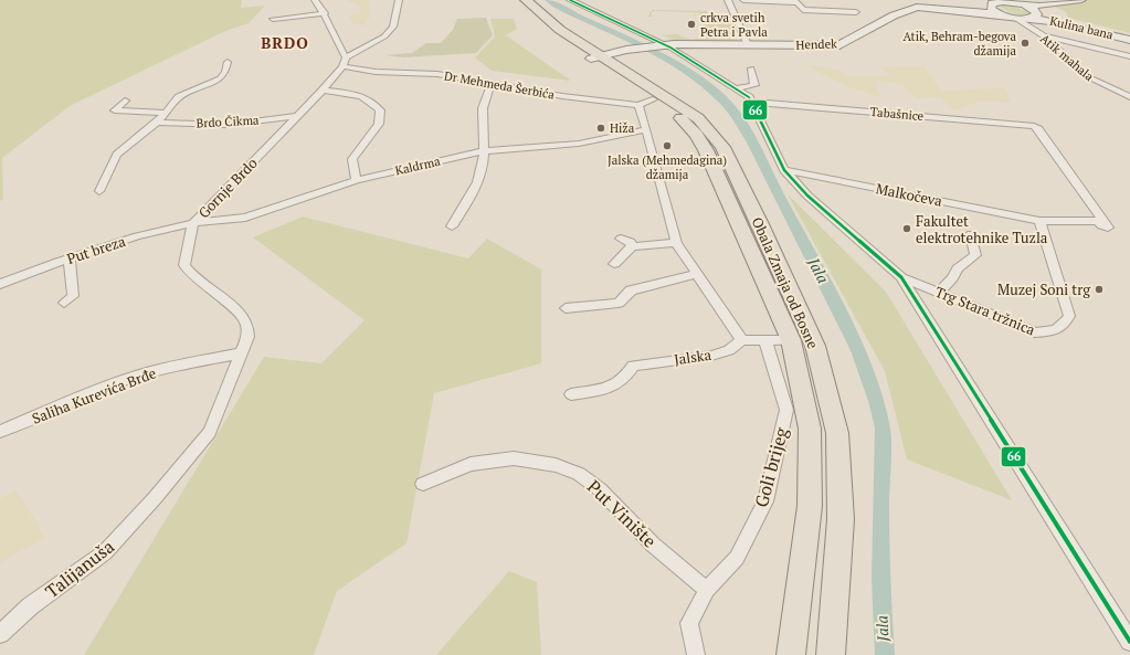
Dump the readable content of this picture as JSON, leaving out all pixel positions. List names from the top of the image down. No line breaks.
{"streets":{"main road":["Obala Zmaja od Bosne"],"street":["Kulina bana","Hendek","Atik mahala","Dr Mehmeda Šerbića","Tabašnice","Brdo Čikma","Kaldrma","Gornje Brdo","Malkočeva","Put breza","Trg Stara tržnica","Jalska","Saliha Kurevića Brđe","Goli brijeg","Put Vinište","Talijanuša"]},"crossings":[["Kulina bana","Hendek"],["Kulina bana","Atik mahala"],["Hendek","Atik mahala"],["Hendek","Obala Zmaja od Bosne"],["Dr Mehmeda Šerbića","Gornje Brdo"],["Dr Mehmeda Šerbića","Obala Zmaja od Bosne"],["Tabašnice","Malkočeva"],["Brdo Čikma","Gornje Brdo"],["Kaldrma","Gornje Brdo"],["Kaldrma","Put breza"],["Gornje Brdo","Put breza"],["Gornje Brdo","Saliha Kurevića Brđe"],["Gornje Brdo","Talijanuša"],["Malkočeva","Trg Stara tržnica"],["Goli brijeg","Put Vinište"]],"districts":["BRDO"],"water":["Jala"],"places":["crkva svetih Petra i Pavla","Atik, Behram-begova džamija","Hiža","Jalska (Mehmedagina) džamija","Fakultet elektrotehnike Tuzla","Muzej Soni trg"],"lines":["transit line 66"]}
